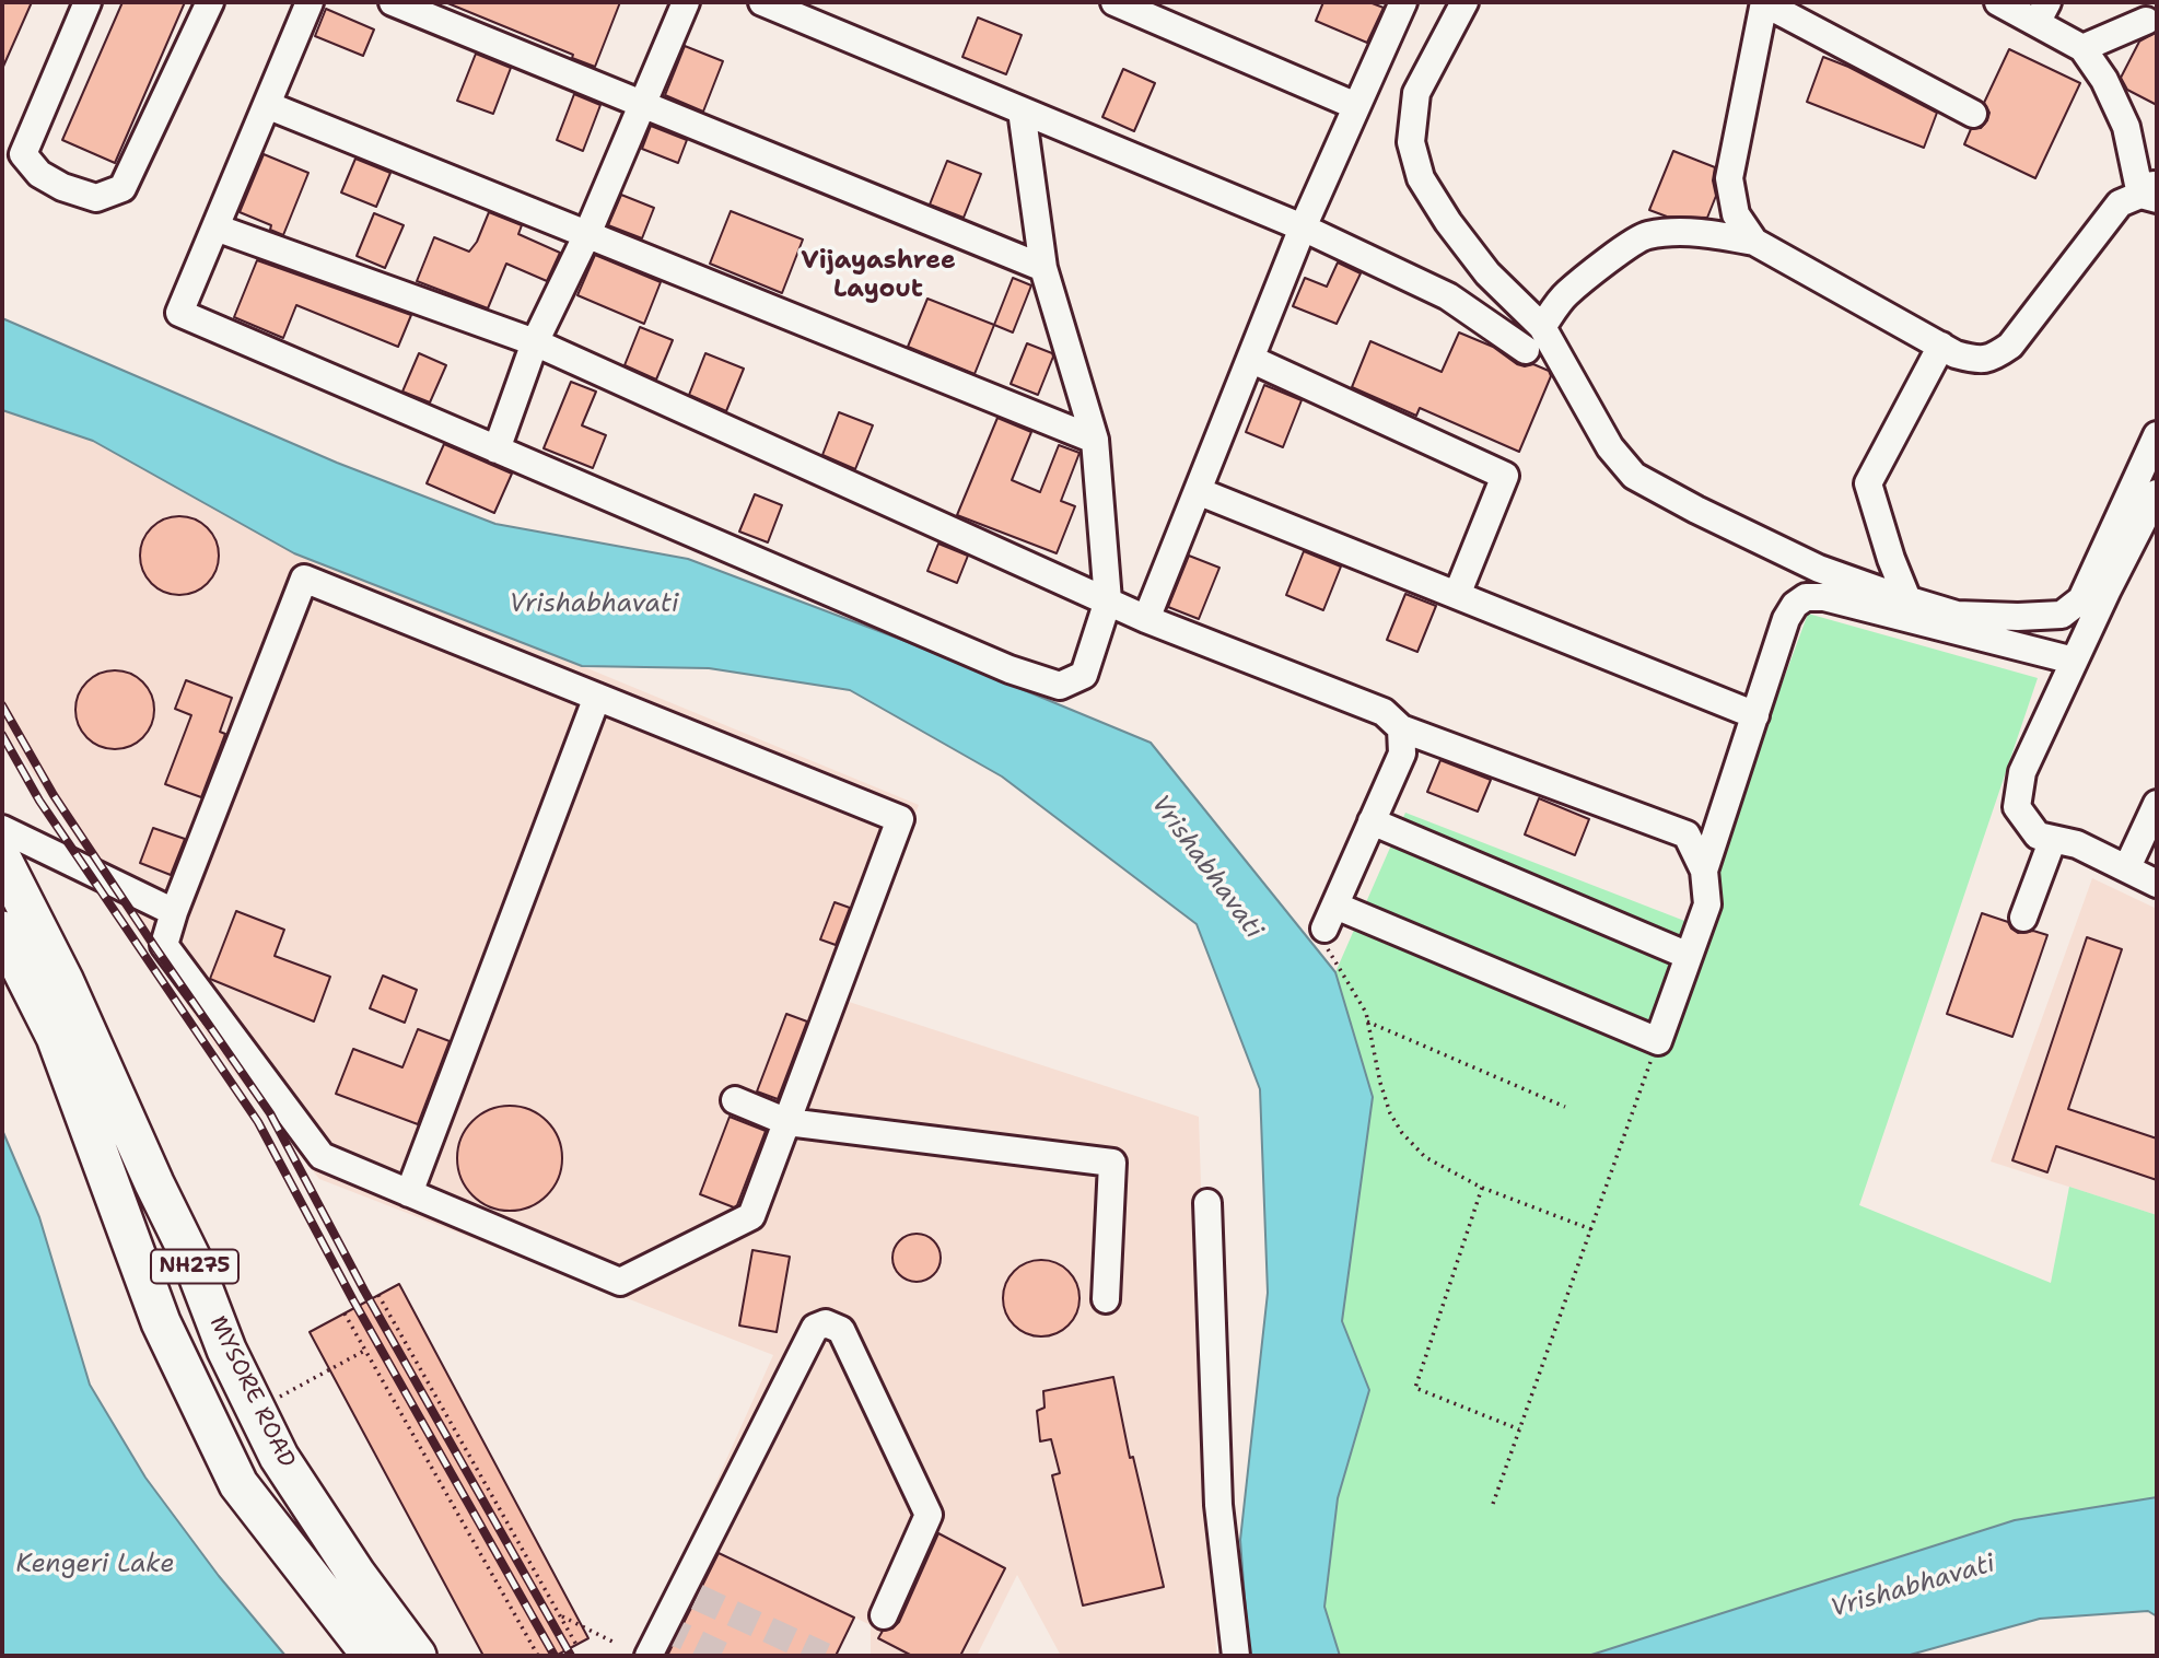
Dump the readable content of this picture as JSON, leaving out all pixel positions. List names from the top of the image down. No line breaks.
{"streets":{"highway":["NH275","MYSORE ROAD"]},"districts":["Vijayashree Layout"],"water":["Vrishabhavati","Kengeri Lake"]}
